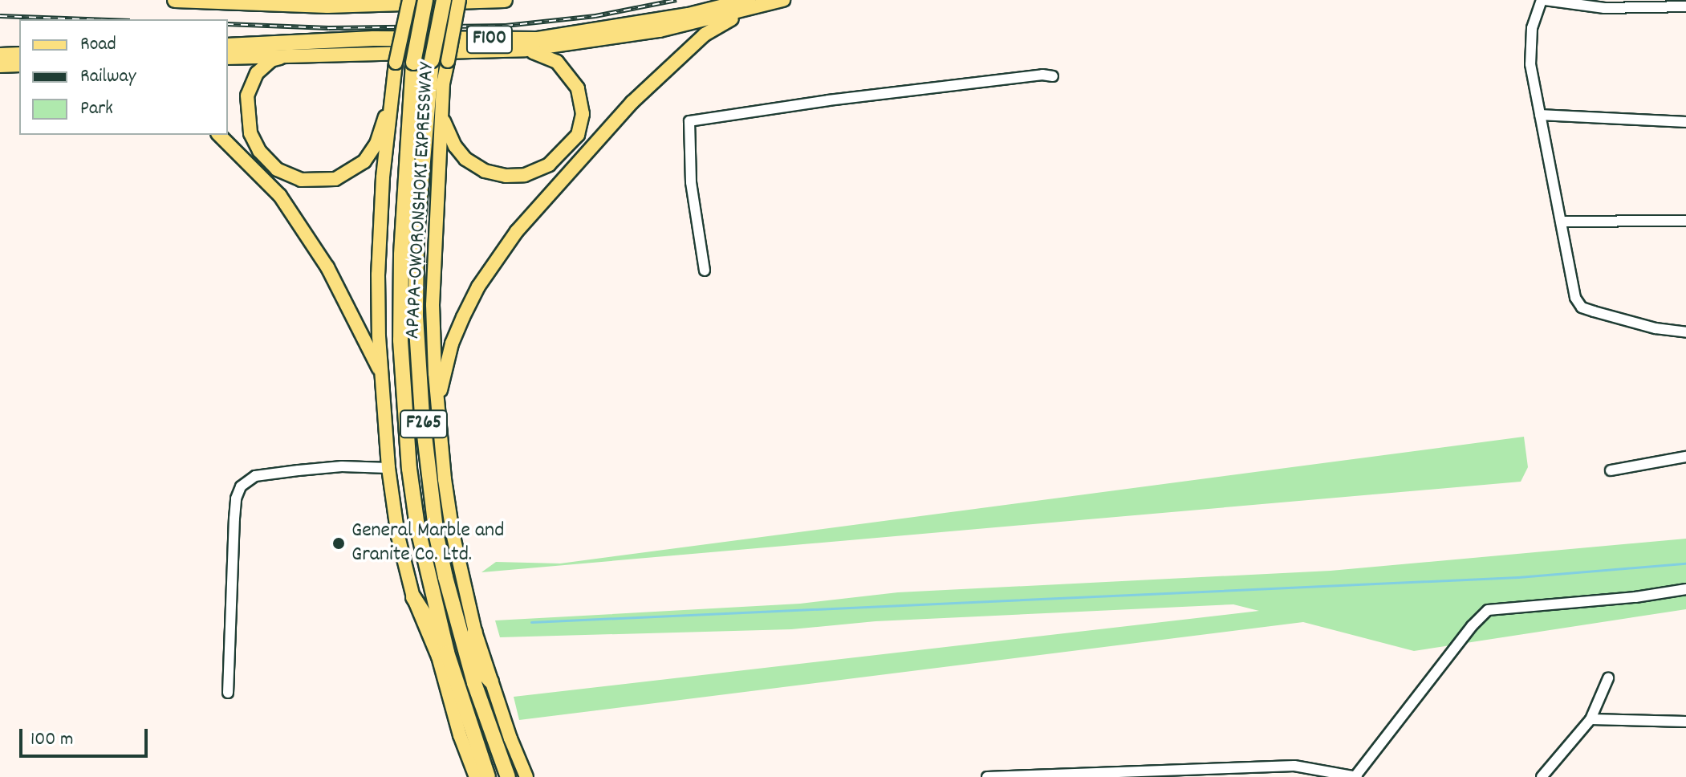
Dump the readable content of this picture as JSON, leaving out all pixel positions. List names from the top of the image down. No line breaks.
{"streets":{"highway":["F100","APAPA-OWORONSHOKI EXPRESSWAY","F265"]},"places":["General Marble and Granite Co. Ltd."],"legend":["Road","Railway","Park"],"scale_bar":"100 m"}
